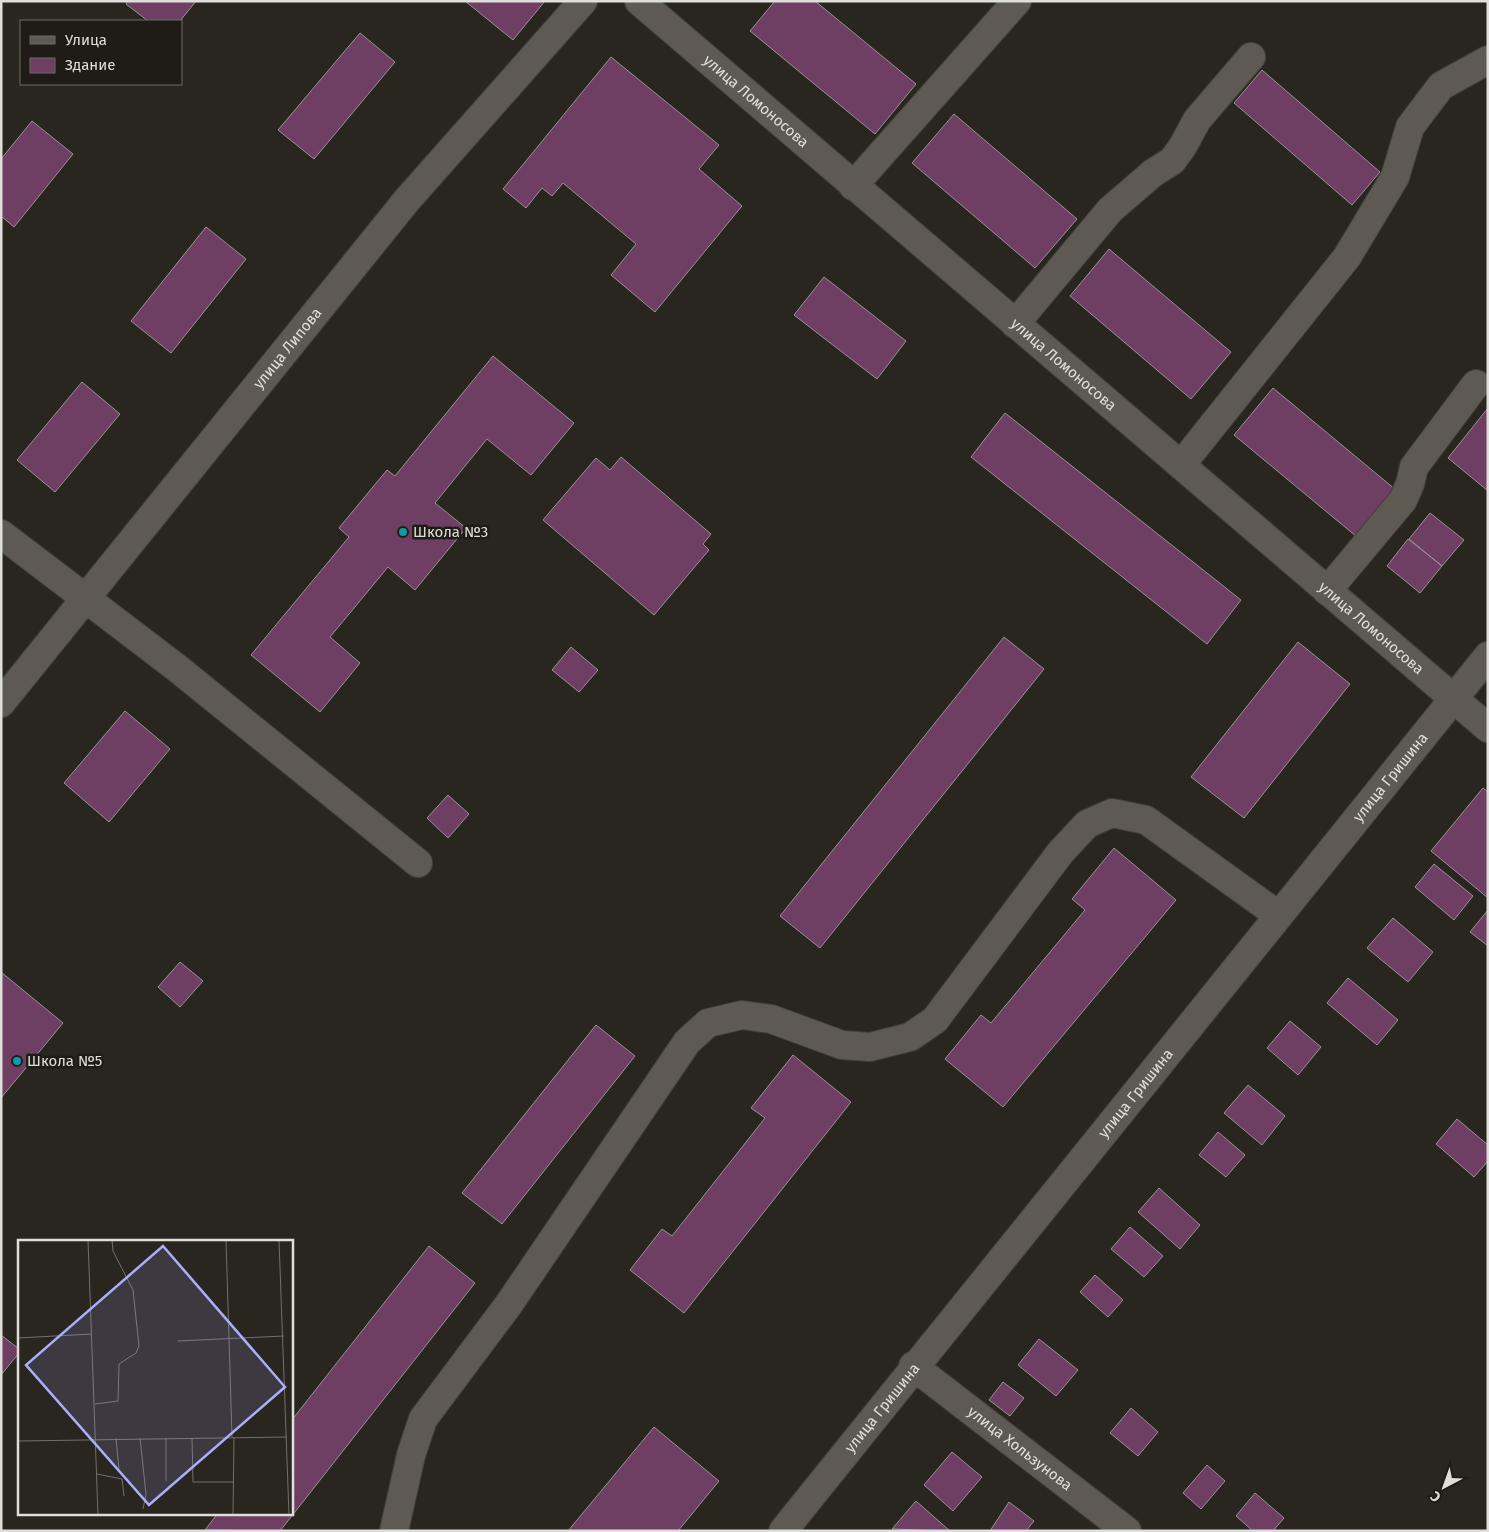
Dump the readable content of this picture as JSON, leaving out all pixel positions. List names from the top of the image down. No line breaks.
{"streets":{"street":["улица Ломоносова","улица Липова","улица Гришина","улица Хользунова"]},"crossings":[["улица Ломоносова","улица Гришина"],["улица Гришина","улица Хользунова"]],"places":["Школа №3","Школа №5"],"legend":["Улица","Здание"],"north":"bottom left"}
